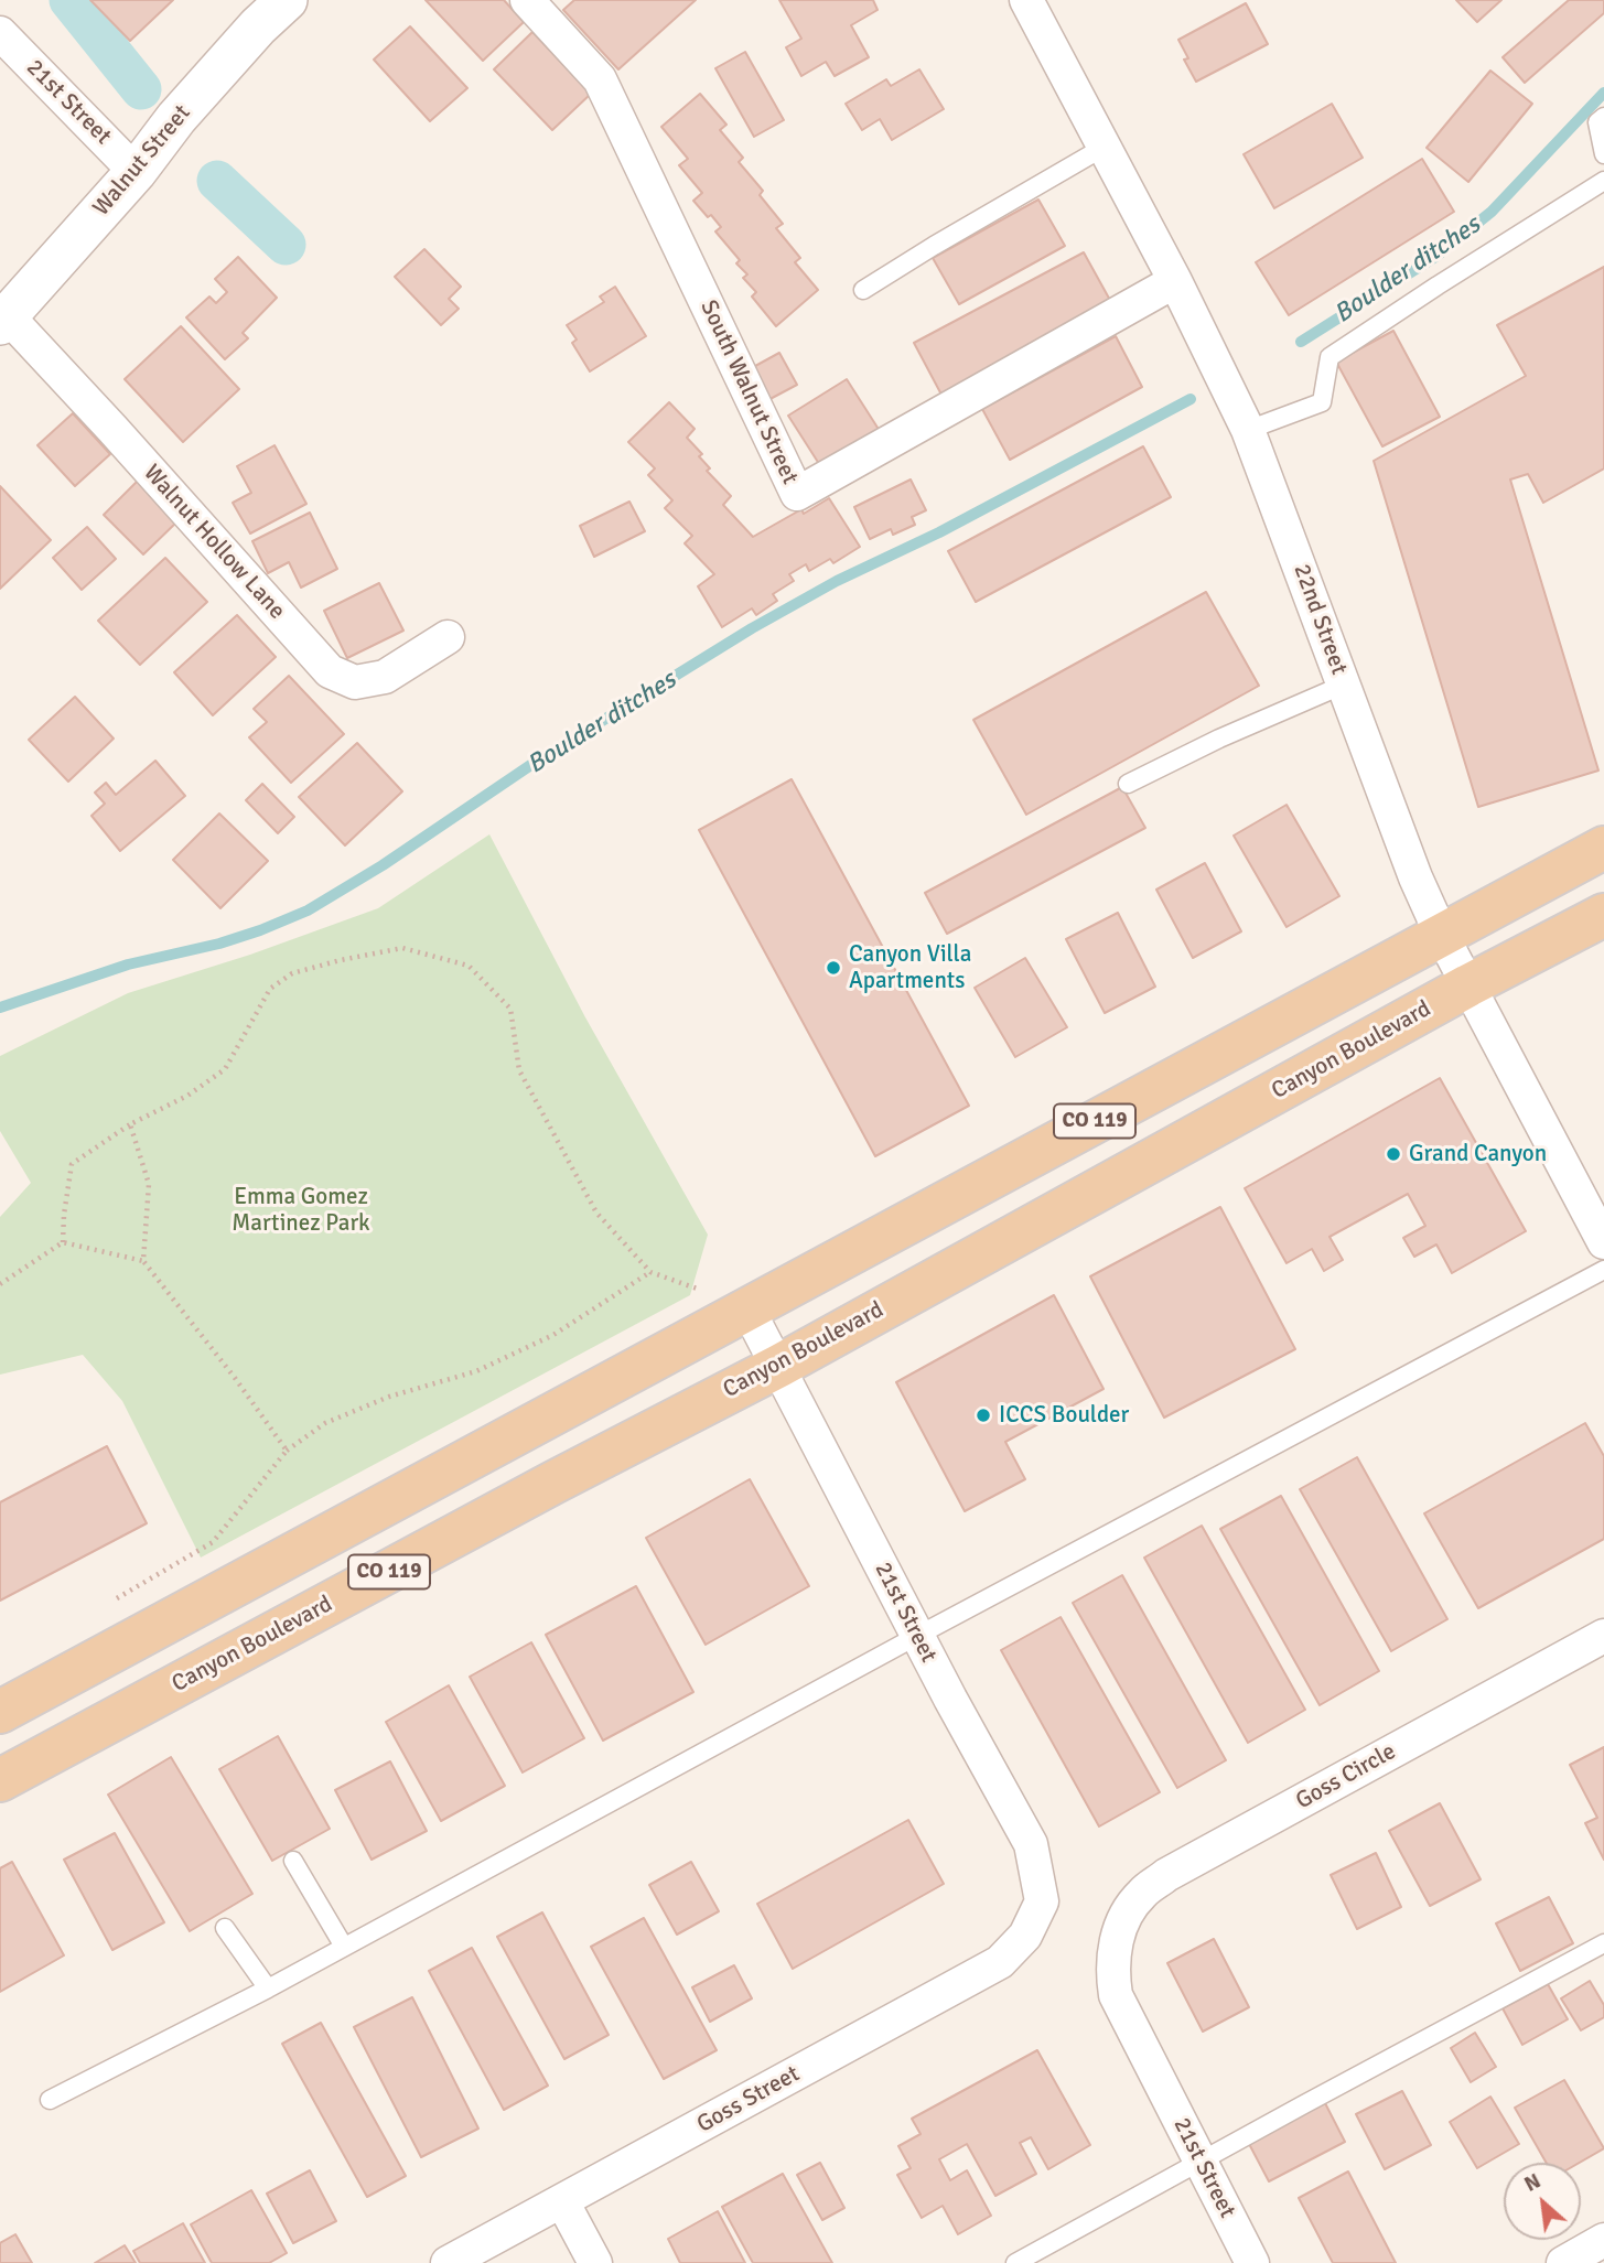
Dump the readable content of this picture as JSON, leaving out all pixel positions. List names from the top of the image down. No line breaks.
{"streets":{"main road":["Canyon Boulevard","CO 119"],"street":["21st Street","Walnut Street","South Walnut Street","Walnut Hollow Lane","22nd Street","Goss Circle","Goss Street"]},"crossings":[["21st Street","Walnut Street"],["21st Street","Canyon Boulevard"],["21st Street","CO 119"],["21st Street","Goss Circle"],["21st Street","Goss Street"],["Walnut Street","Walnut Hollow Lane"],["South Walnut Street","22nd Street"],["22nd Street","Canyon Boulevard"],["22nd Street","CO 119"]],"water":["Boulder ditches"],"parks":["Emma Gomez Martinez Park"],"places":["Canyon Villa Apartments","Grand Canyon","ICCS Boulder"],"north":"top left"}
